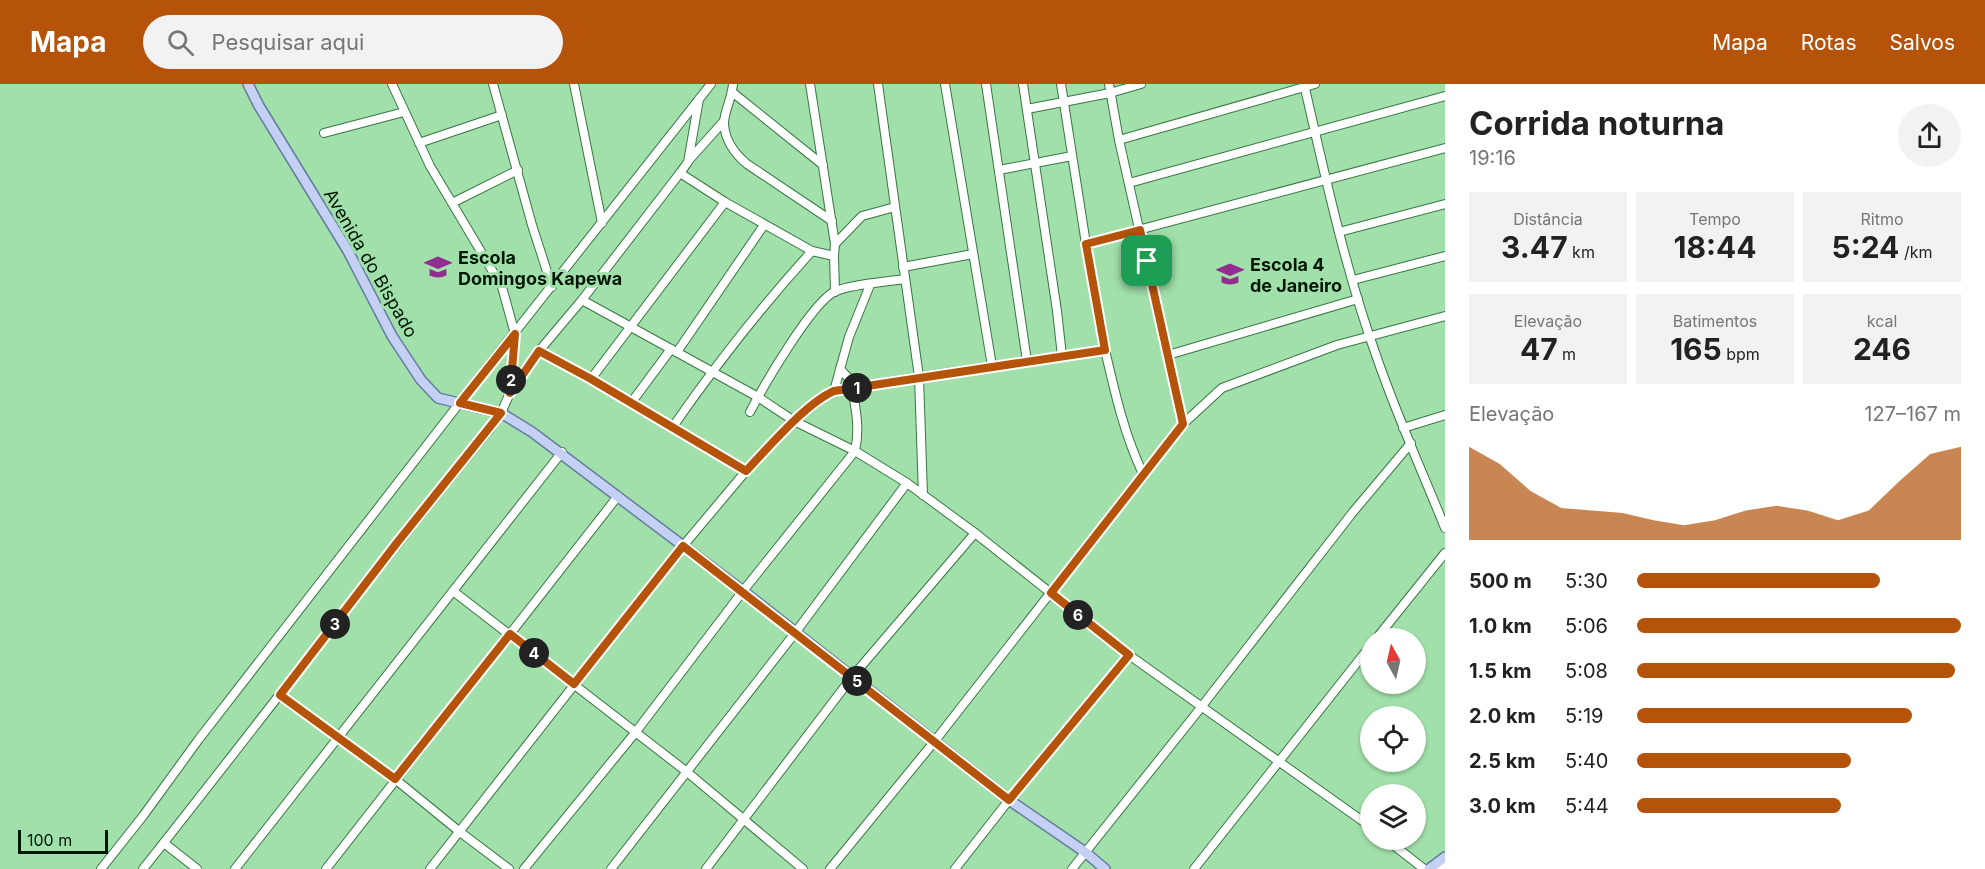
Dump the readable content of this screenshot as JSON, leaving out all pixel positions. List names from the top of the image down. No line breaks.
{"streets":{"main road":["Avenida do Bispado"]},"places":{"school or university":["Escola Domingos Kapewa","Escola 4 de Janeiro"]},"scale_bar":"100 m","north":"top","page":{"header":"Mapa","search":"Pesquisar aqui","nav":["Mapa","Rotas","Salvos"],"heading":["Corrida noturna","19:16"],"stats":[["Distância","3.47 km"],["Tempo","18:44"],["Ritmo","5:24 /km"],["Elevação","47 m"],["Batimentos","165 bpm"],["kcal","246"]],"pins":["2","1","6","3","4","5"],"chart":["Elevação","127–167 m"],"list":[{"name":"500 m","note":"5:30"},{"name":"1.0 km","note":"5:06"},{"name":"1.5 km","note":"5:08"},{"name":"2.0 km","note":"5:19"},{"name":"2.5 km","note":"5:40"},{"name":"3.0 km","note":"5:44"}],"scale":"100 m"}}
